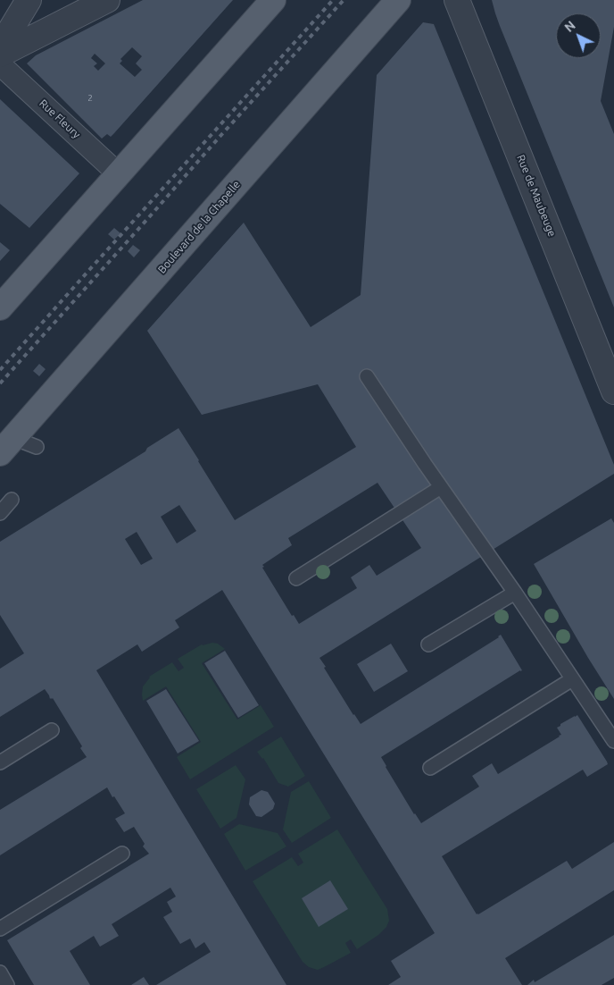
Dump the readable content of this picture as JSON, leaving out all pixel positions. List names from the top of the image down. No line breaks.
{"streets":{"main road":["Boulevard de la Chapelle"],"street":["Rue Fleury","Rue de Maubeuge"]},"house_numbers":["2"],"north":"top left"}
